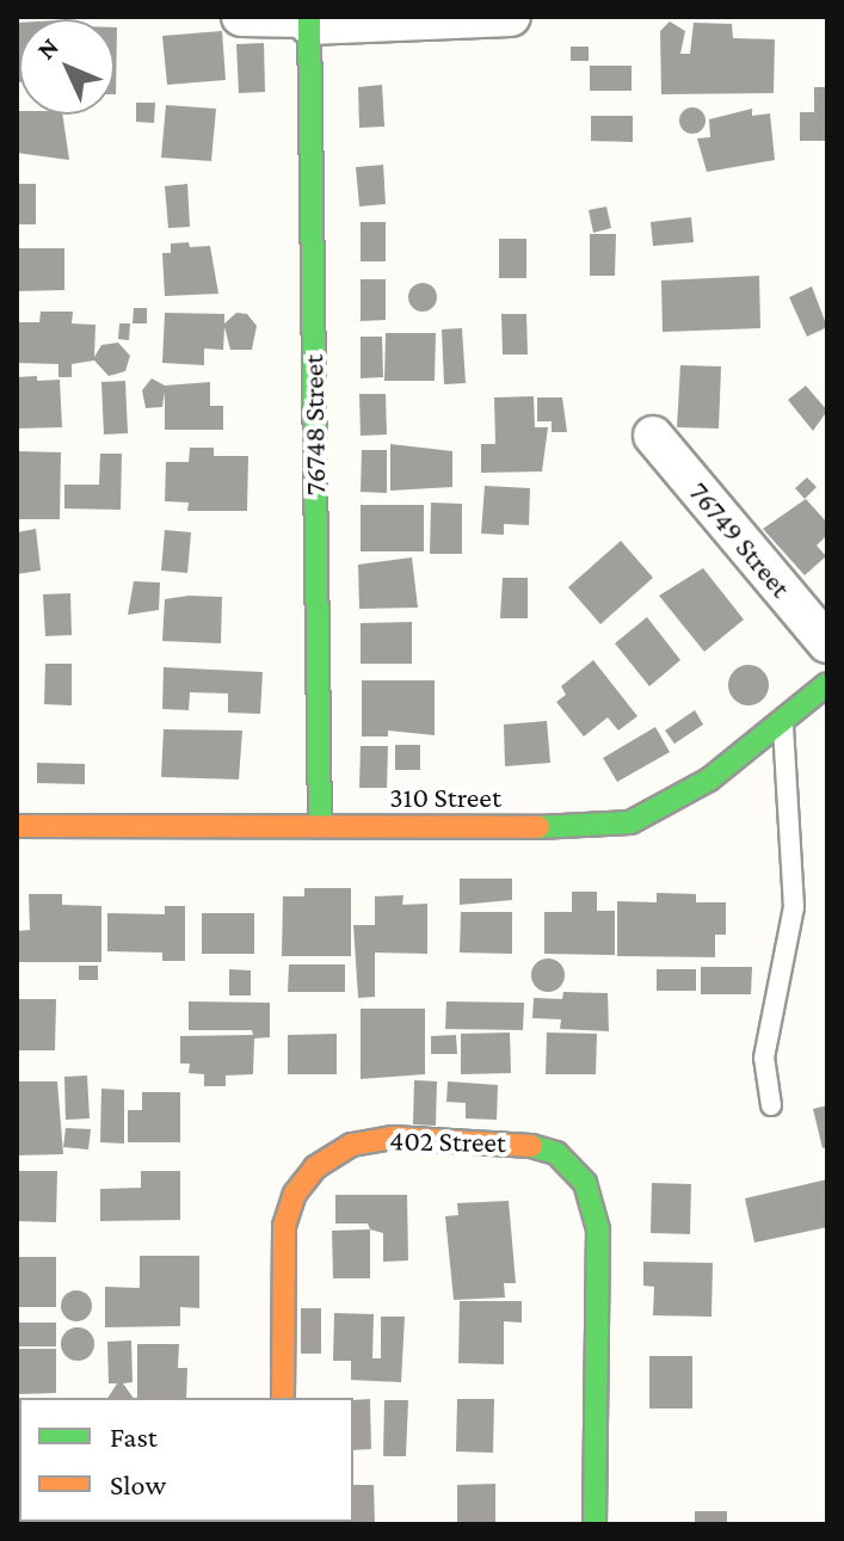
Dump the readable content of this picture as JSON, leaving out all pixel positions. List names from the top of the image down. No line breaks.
{"streets":{"street":["76748 Street","76749 Street","310 Street","402 Street"]},"crossings":[["76748 Street","310 Street"]],"legend":["Fast","Slow"],"north":"top left"}
